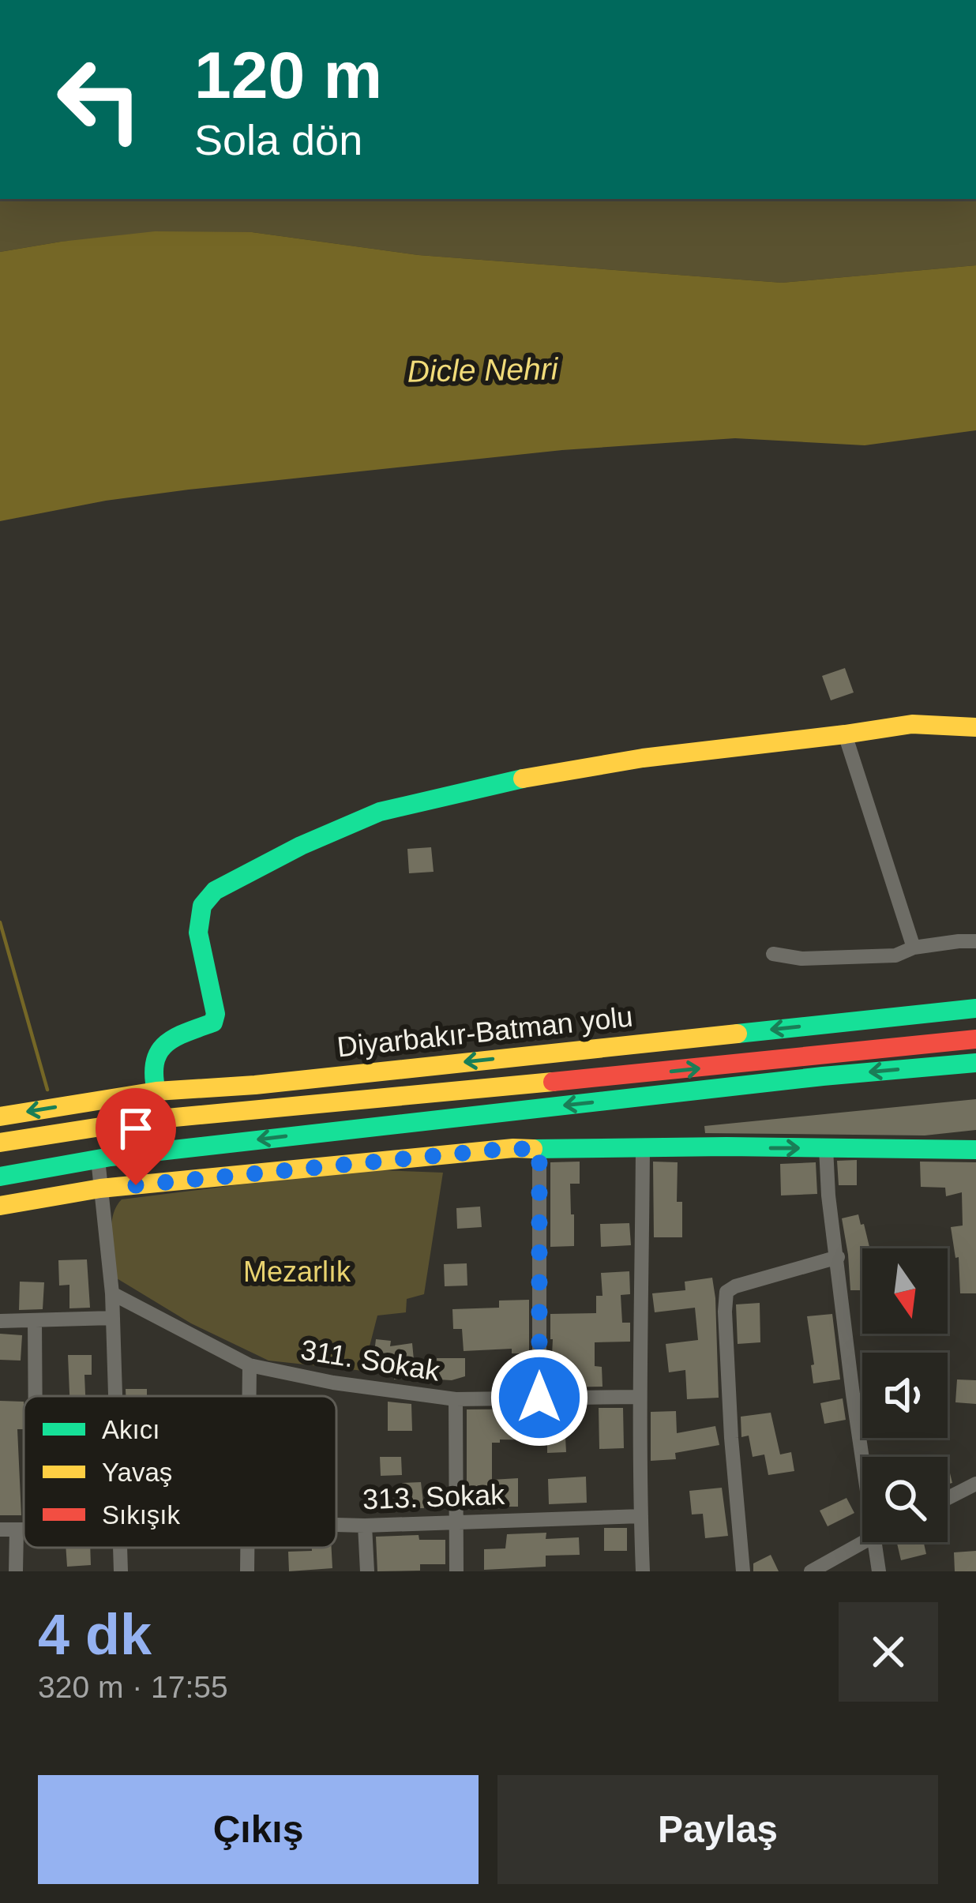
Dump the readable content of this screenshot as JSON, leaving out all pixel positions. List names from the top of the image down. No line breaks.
{"streets":{"main road":["Diyarbakır-Batman yolu"],"street":["311. Sokak","313. Sokak"]},"water":["Dicle Nehri"],"parks":["Mezarlık"],"legend":["Akıcı","Yavaş","Sıkışık"],"north":"bottom","page":{"turn":["120 m","Sola dön"],"heading":["4 dk","320 m · 17:55"],"buttons":["Çıkış","Paylaş"]}}
